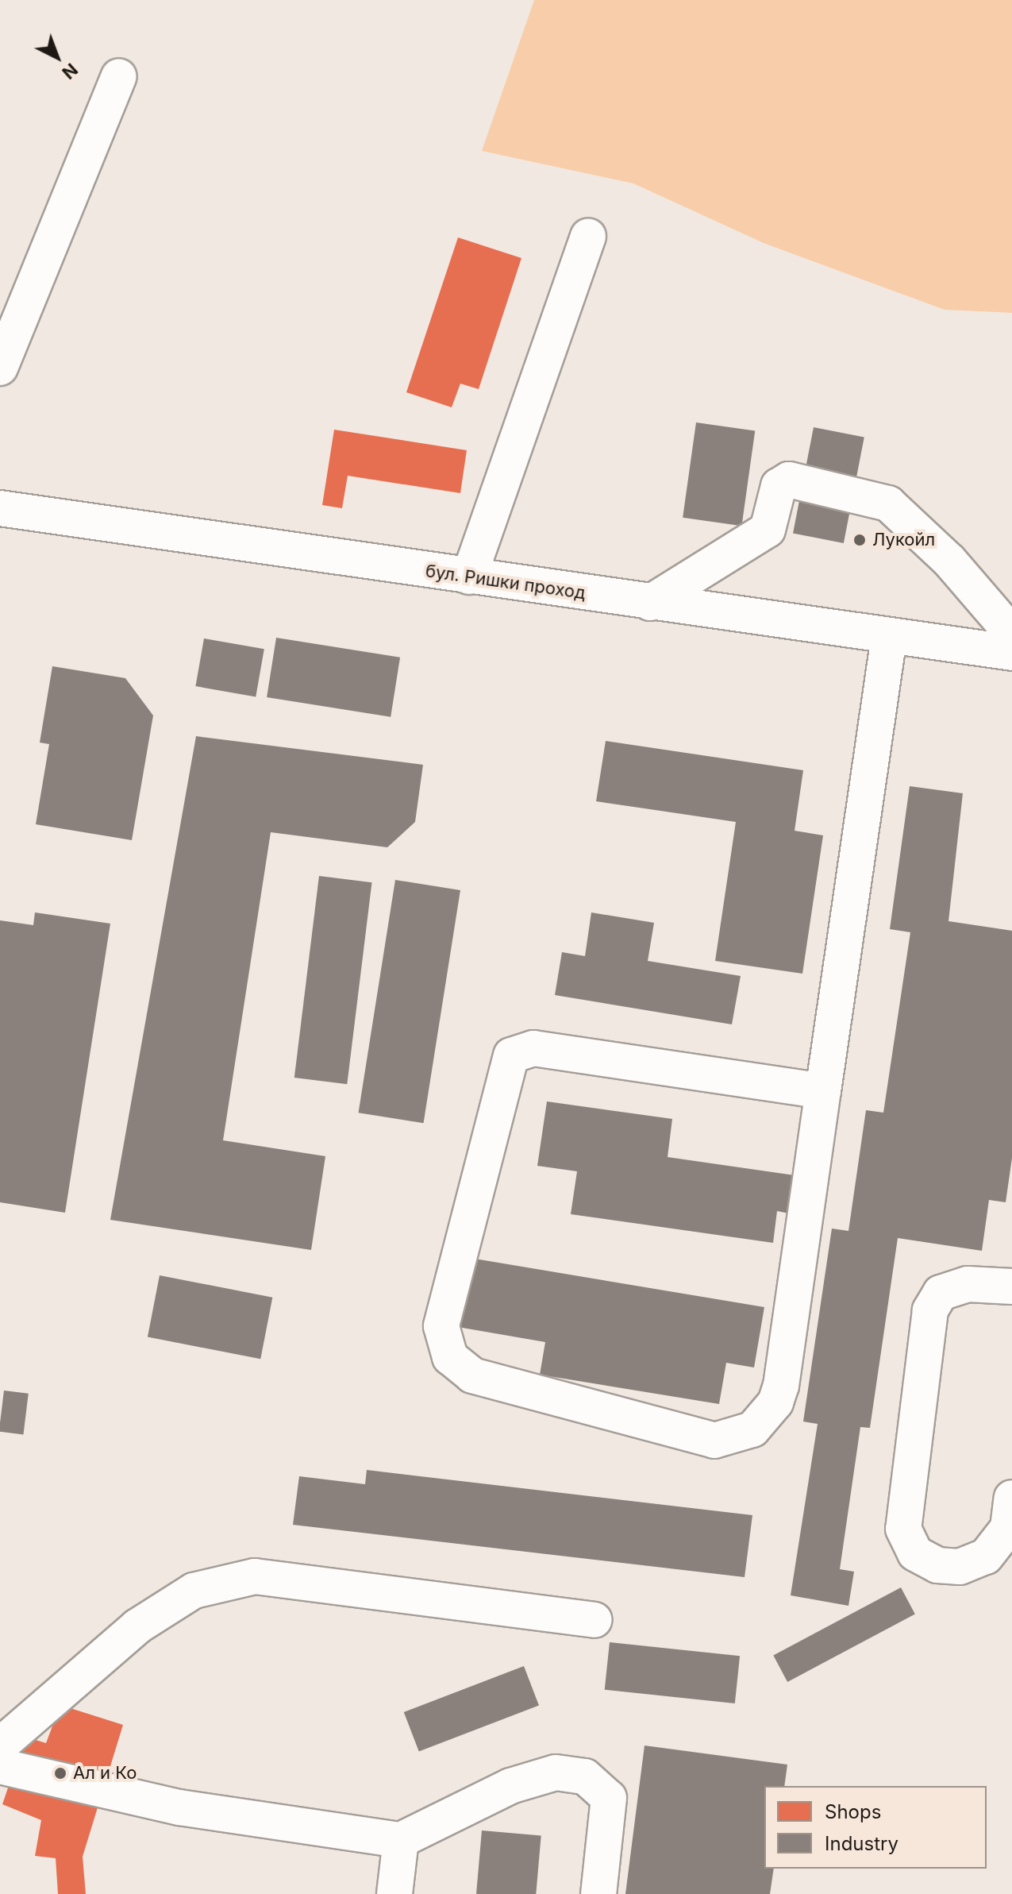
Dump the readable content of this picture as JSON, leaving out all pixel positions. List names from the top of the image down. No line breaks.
{"streets":{"main road":["бул. Ришки проход"]},"places":["Лукойл","Ал и Ко"],"legend":["Shops","Industry"],"north":"bottom right"}
